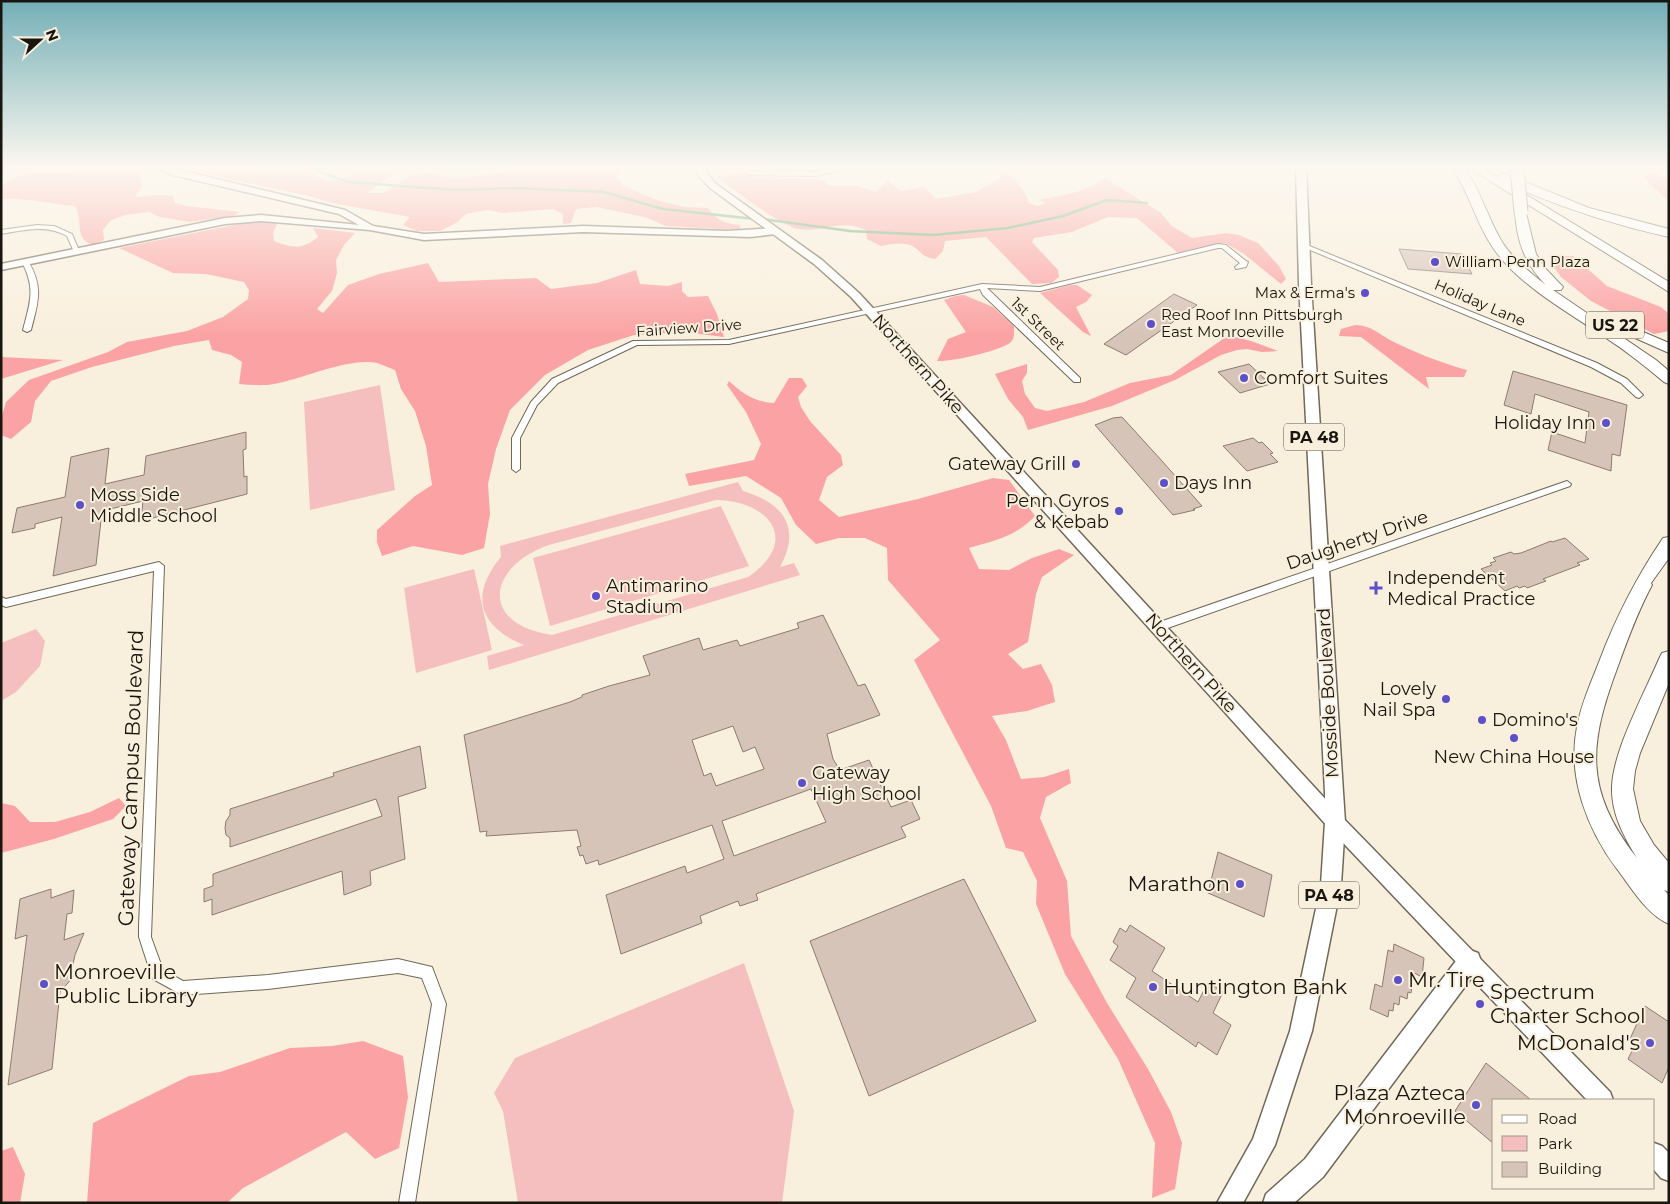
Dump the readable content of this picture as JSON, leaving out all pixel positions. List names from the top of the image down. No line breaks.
{"streets":{"highway":["US 22"],"main road":["Northern Pike","PA 48","Mosside Boulevard"],"street":["Holiday Lane","1st Street","Fairview Drive","Daugherty Drive","Gateway Campus Boulevard"]},"crossings":[["Holiday Lane","Mosside Boulevard"],["1st Street","Fairview Drive"],["Fairview Drive","Northern Pike"],["Northern Pike","Daugherty Drive"],["Northern Pike","Mosside Boulevard"],["Daugherty Drive","Mosside Boulevard"]],"places":{"other":["William Penn Plaza","Max & Erma's","Red Roof Inn Pittsburgh East Monroeville","Comfort Suites","Holiday Inn","Gateway Grill","Days Inn","Moss Side Middle School","Penn Gyros & Kebab","Antimarino Stadium","Lovely Nail Spa","Domino's","New China House","Gateway High School","Marathon","Mr. Tire","Monroeville Public Library","Huntington Bank","Spectrum Charter School","McDonald's","Plaza Azteca Monroeville"],"health":["Independent Medical Practice"]},"legend":["Road","Park","Building"],"north":"right"}
